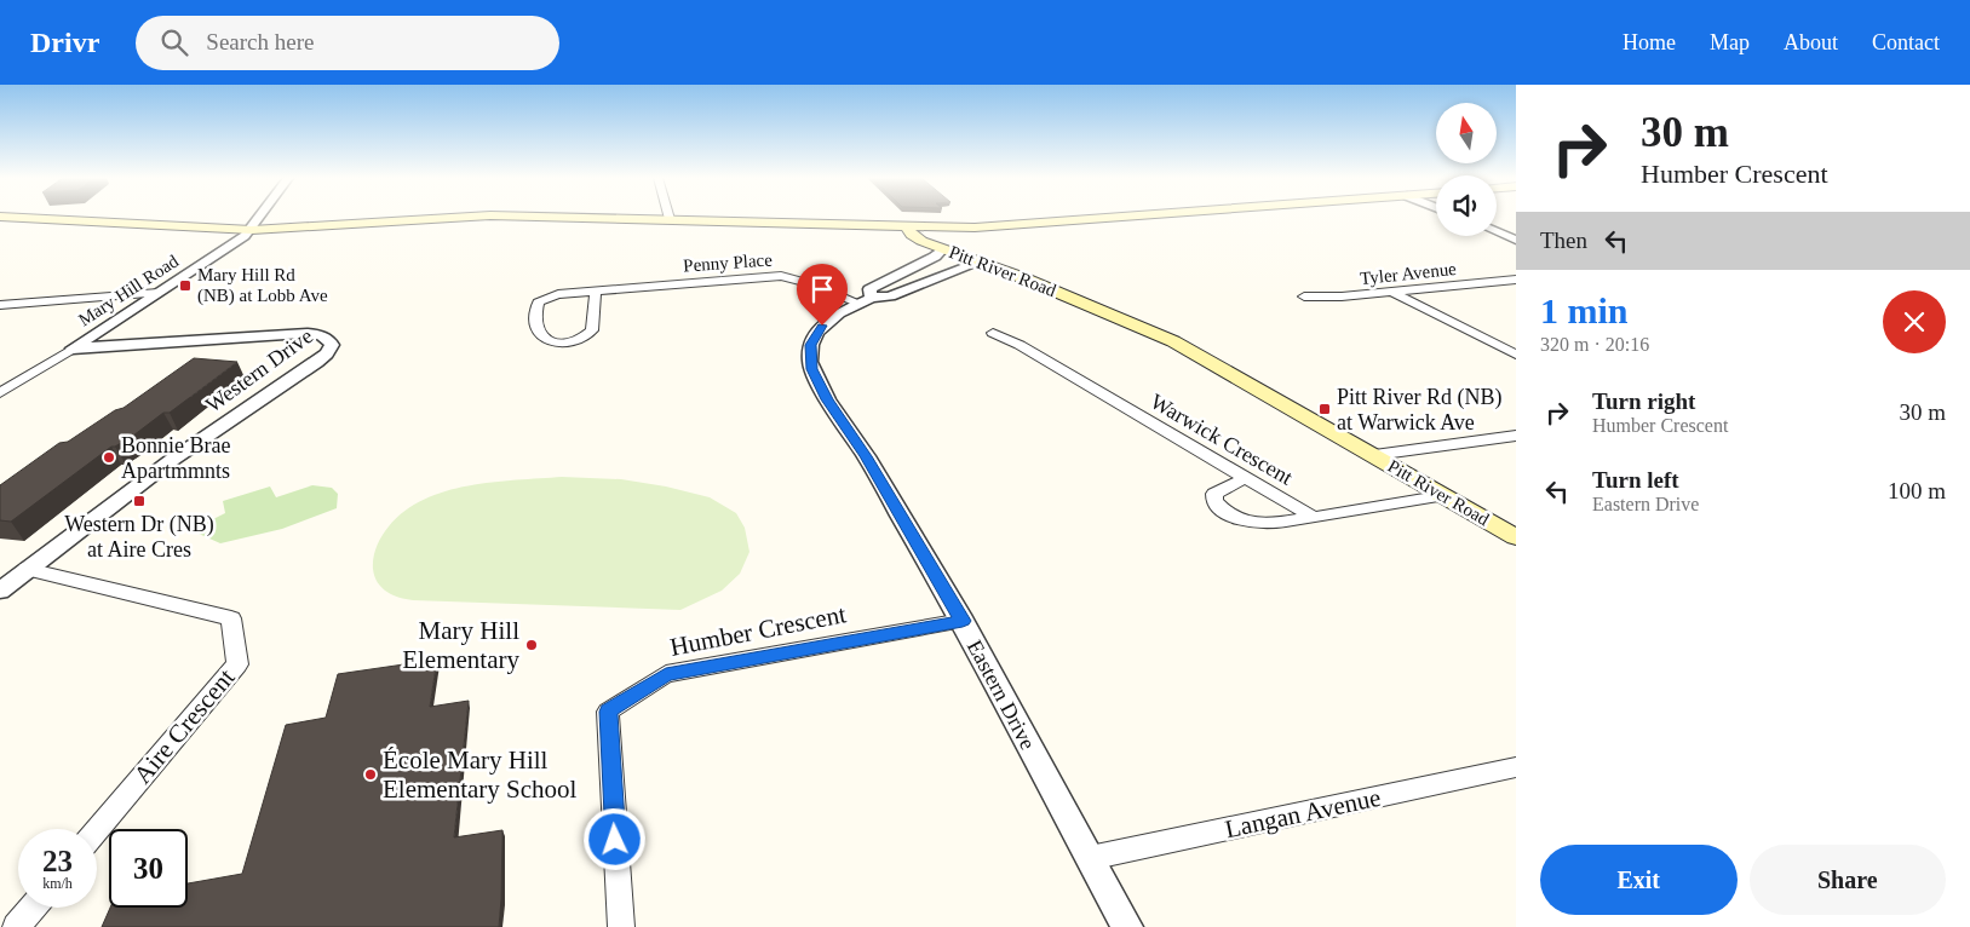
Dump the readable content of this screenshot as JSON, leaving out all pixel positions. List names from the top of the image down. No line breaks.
{"streets":{"main road":["Pitt River Road"],"street":["Penny Place","Tyler Avenue","Mary Hill Road","Western Drive","Warwick Crescent","Humber Crescent","Eastern Drive","Aire Crescent","Langan Avenue"]},"crossings":[["Penny Place","Eastern Drive"],["Pitt River Road","Eastern Drive"],["Mary Hill Road","Western Drive"],["Western Drive","Aire Crescent"],["Humber Crescent","Eastern Drive"],["Eastern Drive","Langan Avenue"]],"places":{"transit":["Mary Hill Rd (NB) at Lobb Ave","Pitt River Rd (NB) at Warwick Ave","Western Dr (NB) at Aire Cres"],"other":["Bonnie Brae Apartmmnts","Mary Hill Elementary","École Mary Hill Elementary School"]},"north":"top","page":{"header":"Drivr","search":"Search here","nav":["Home","Map","About","Contact"],"turn":["30 m","Humber Crescent"],"then":"Then","heading":["1 min","320 m · 20:16"],"list":[{"name":"Turn right","note":"Humber Crescent","value":"30 m"},{"name":"Turn left","note":"Eastern Drive","value":"100 m"}],"speed":"23 km/h","limit":"30","buttons":["Exit","Share"]}}
